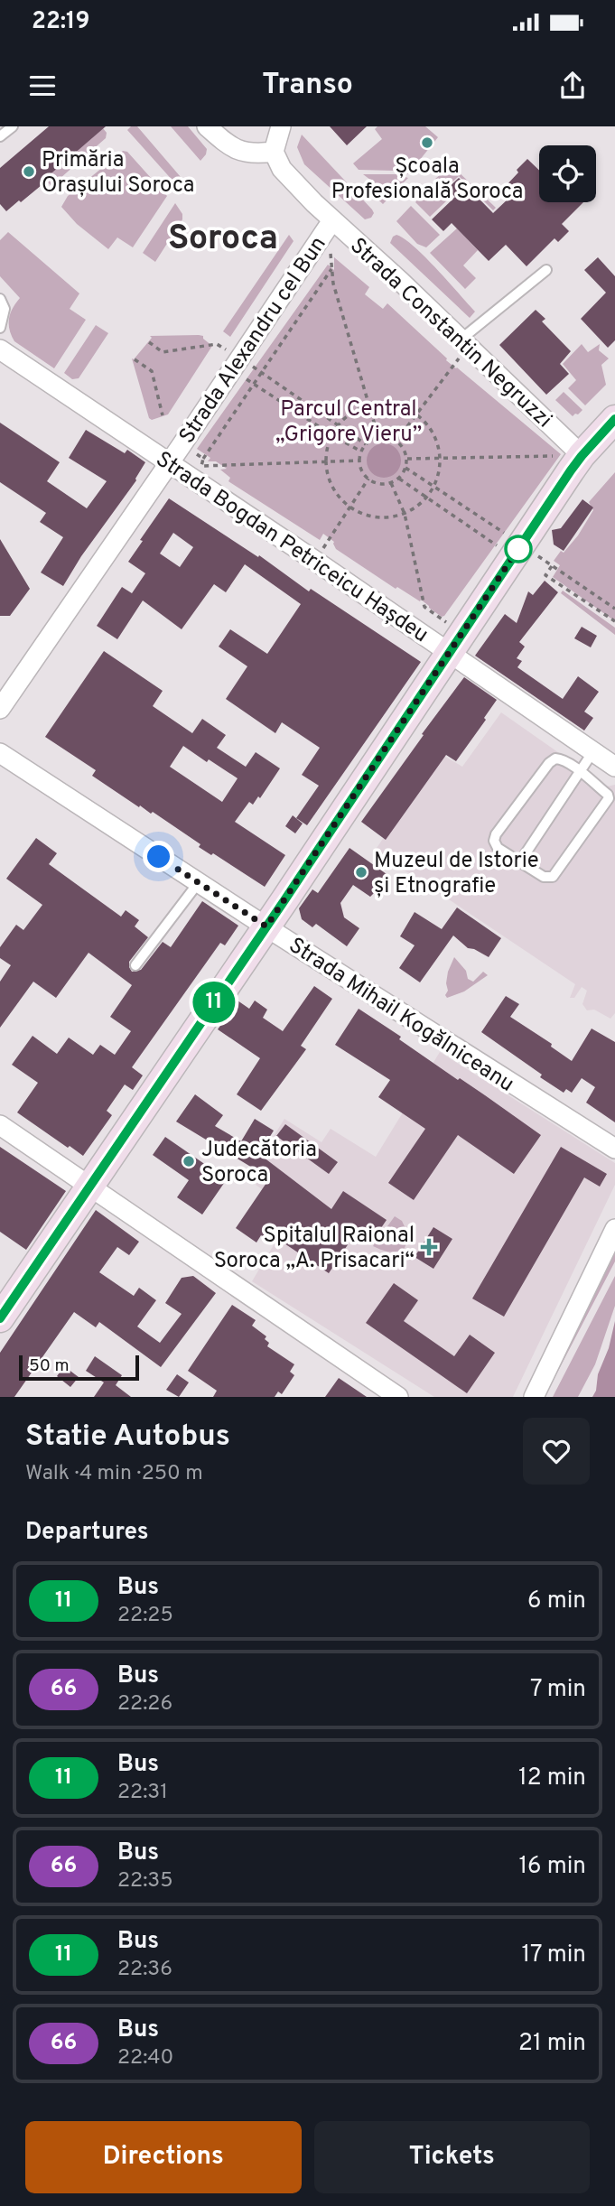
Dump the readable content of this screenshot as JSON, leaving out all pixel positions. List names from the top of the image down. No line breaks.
{"streets":{"street":["Strada Constantin Negruzzi","Strada Alexandru cel Bun","Strada Bogdan Petriceicu Hașdeu","Strada Mihail Kogălniceanu"]},"crossings":[["Strada Constantin Negruzzi","Strada Alexandru cel Bun"],["Strada Alexandru cel Bun","Strada Bogdan Petriceicu Hașdeu"]],"districts":["Soroca"],"parks":["Parcul Central „Grigore Vieru”"],"places":{"other":["Școala Profesională Soroca","Primăria Orașului Soroca","Muzeul de Istorie și Etnografie","Judecătoria Soroca"],"health":["Spitalul Raional Soroca „A. Prisacari“"]},"lines":["bus line 11"],"scale_bar":"50 m","page":{"status":"22:19","header":"Transo","on_map":"11","scale":"50 m","heading":[["Statie Autobus","Walk · 4 min · 250 m"],"Departures"],"list":[{"mark":"11","name":"Bus","note":"22:25","value":"6 min"},{"mark":"66","name":"Bus","note":"22:26","value":"7 min"},{"mark":"11","name":"Bus","note":"22:31","value":"12 min"},{"mark":"66","name":"Bus","note":"22:35","value":"16 min"},{"mark":"11","name":"Bus","note":"22:36","value":"17 min"},{"mark":"66","name":"Bus","note":"22:40","value":"21 min"}],"buttons":["Directions","Tickets"]}}
